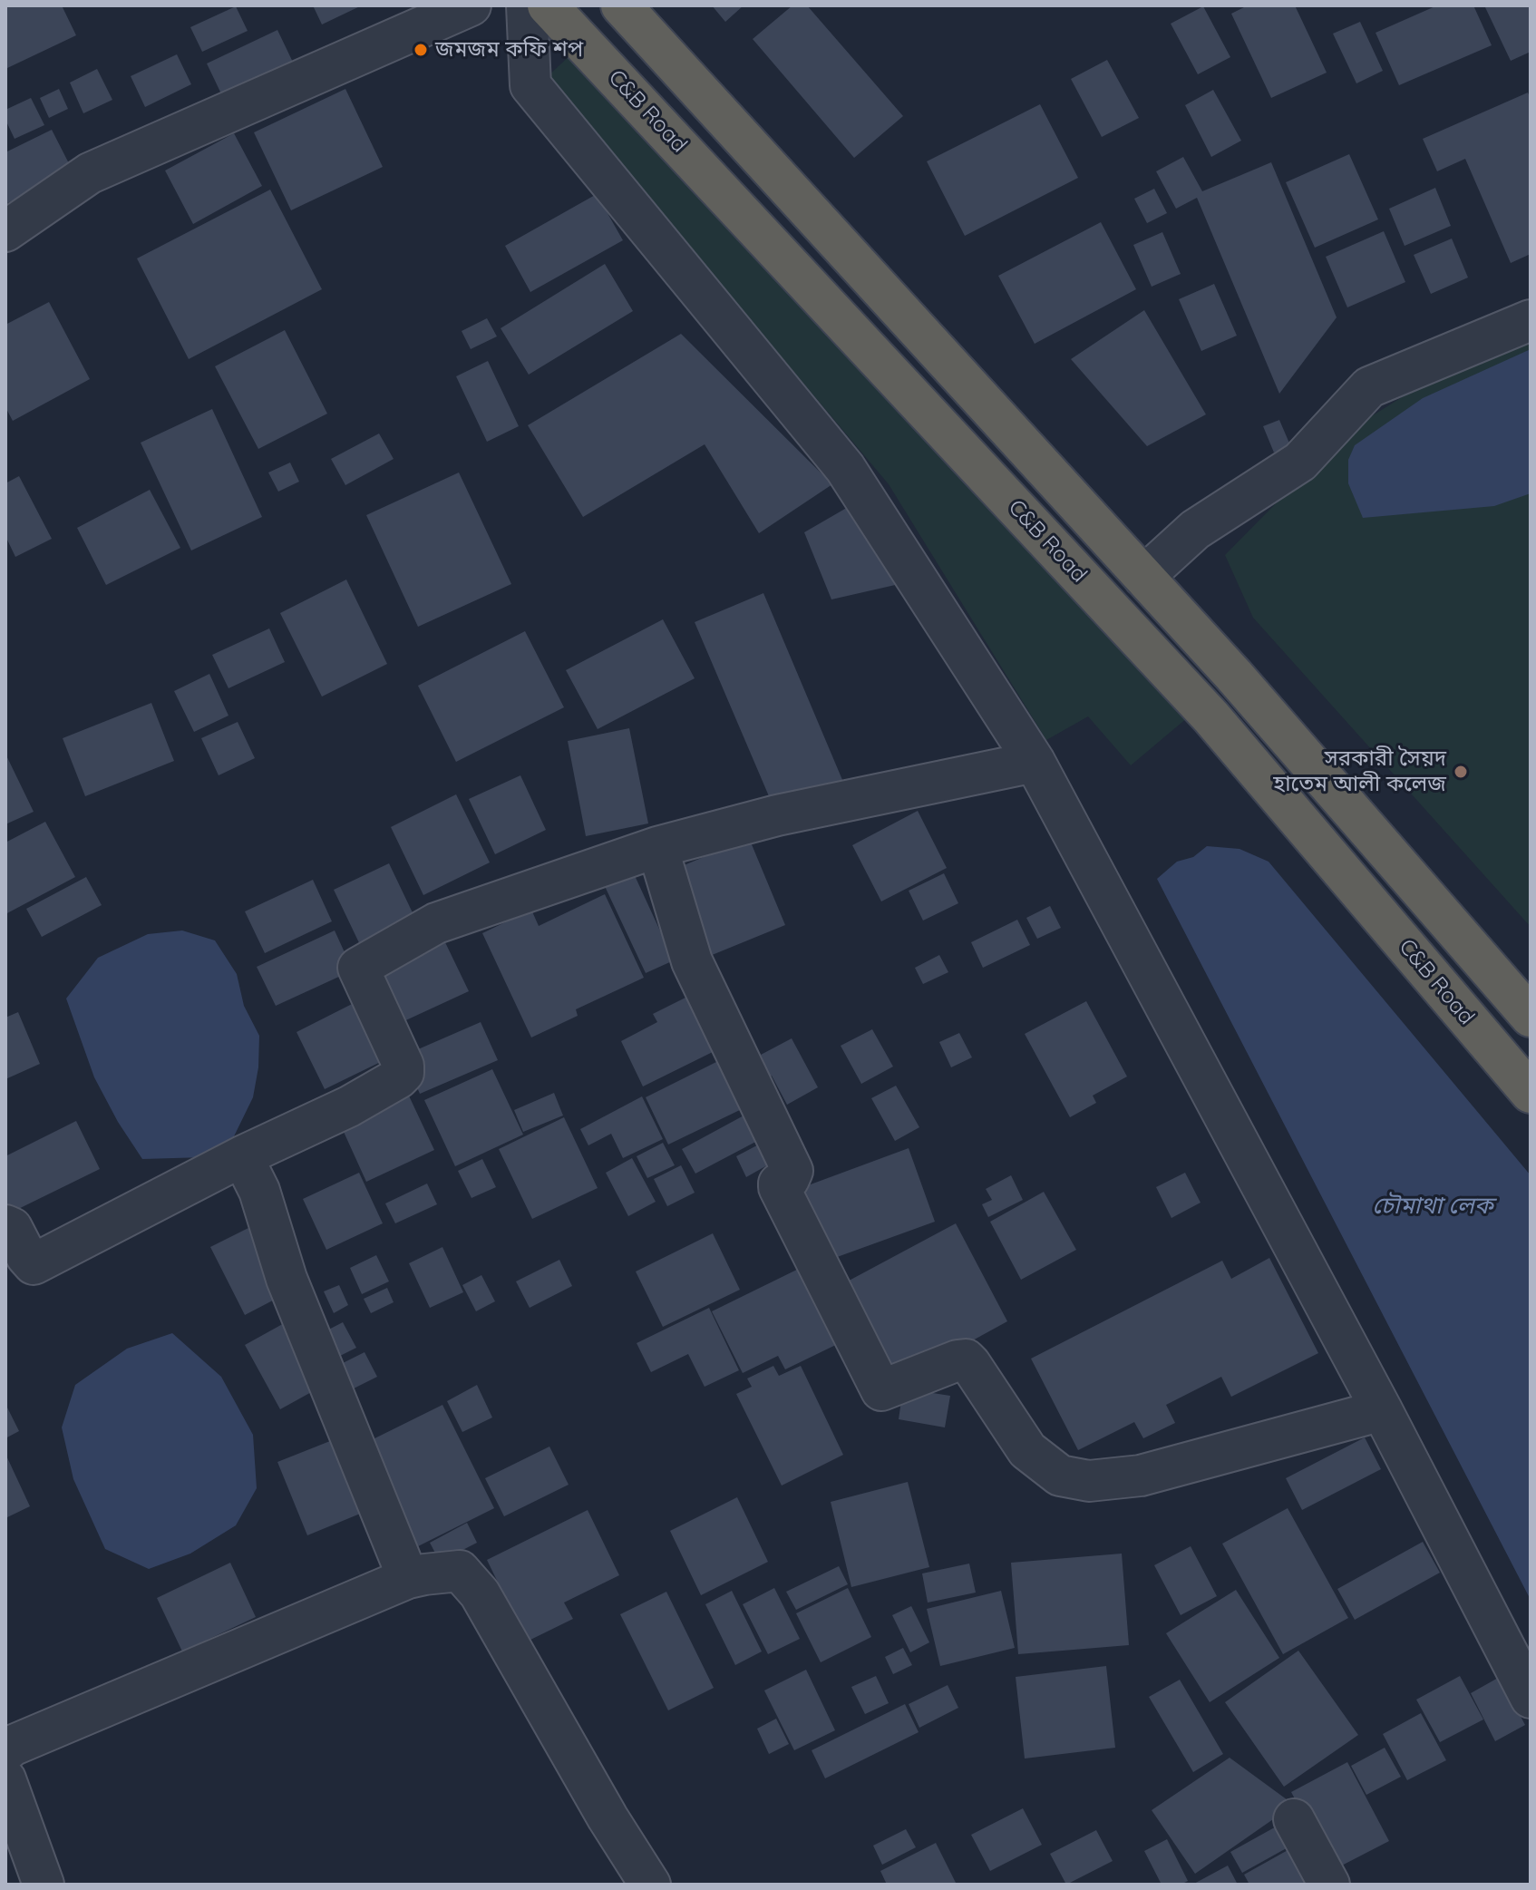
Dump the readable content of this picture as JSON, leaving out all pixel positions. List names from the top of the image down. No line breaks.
{"streets":{"highway":["C&B Road"]},"water":["চৌমাথা লেক"],"places":["জমজম কফি শপ","সরকারী সৈয়দ হাতেম আলী কলেজ"]}
